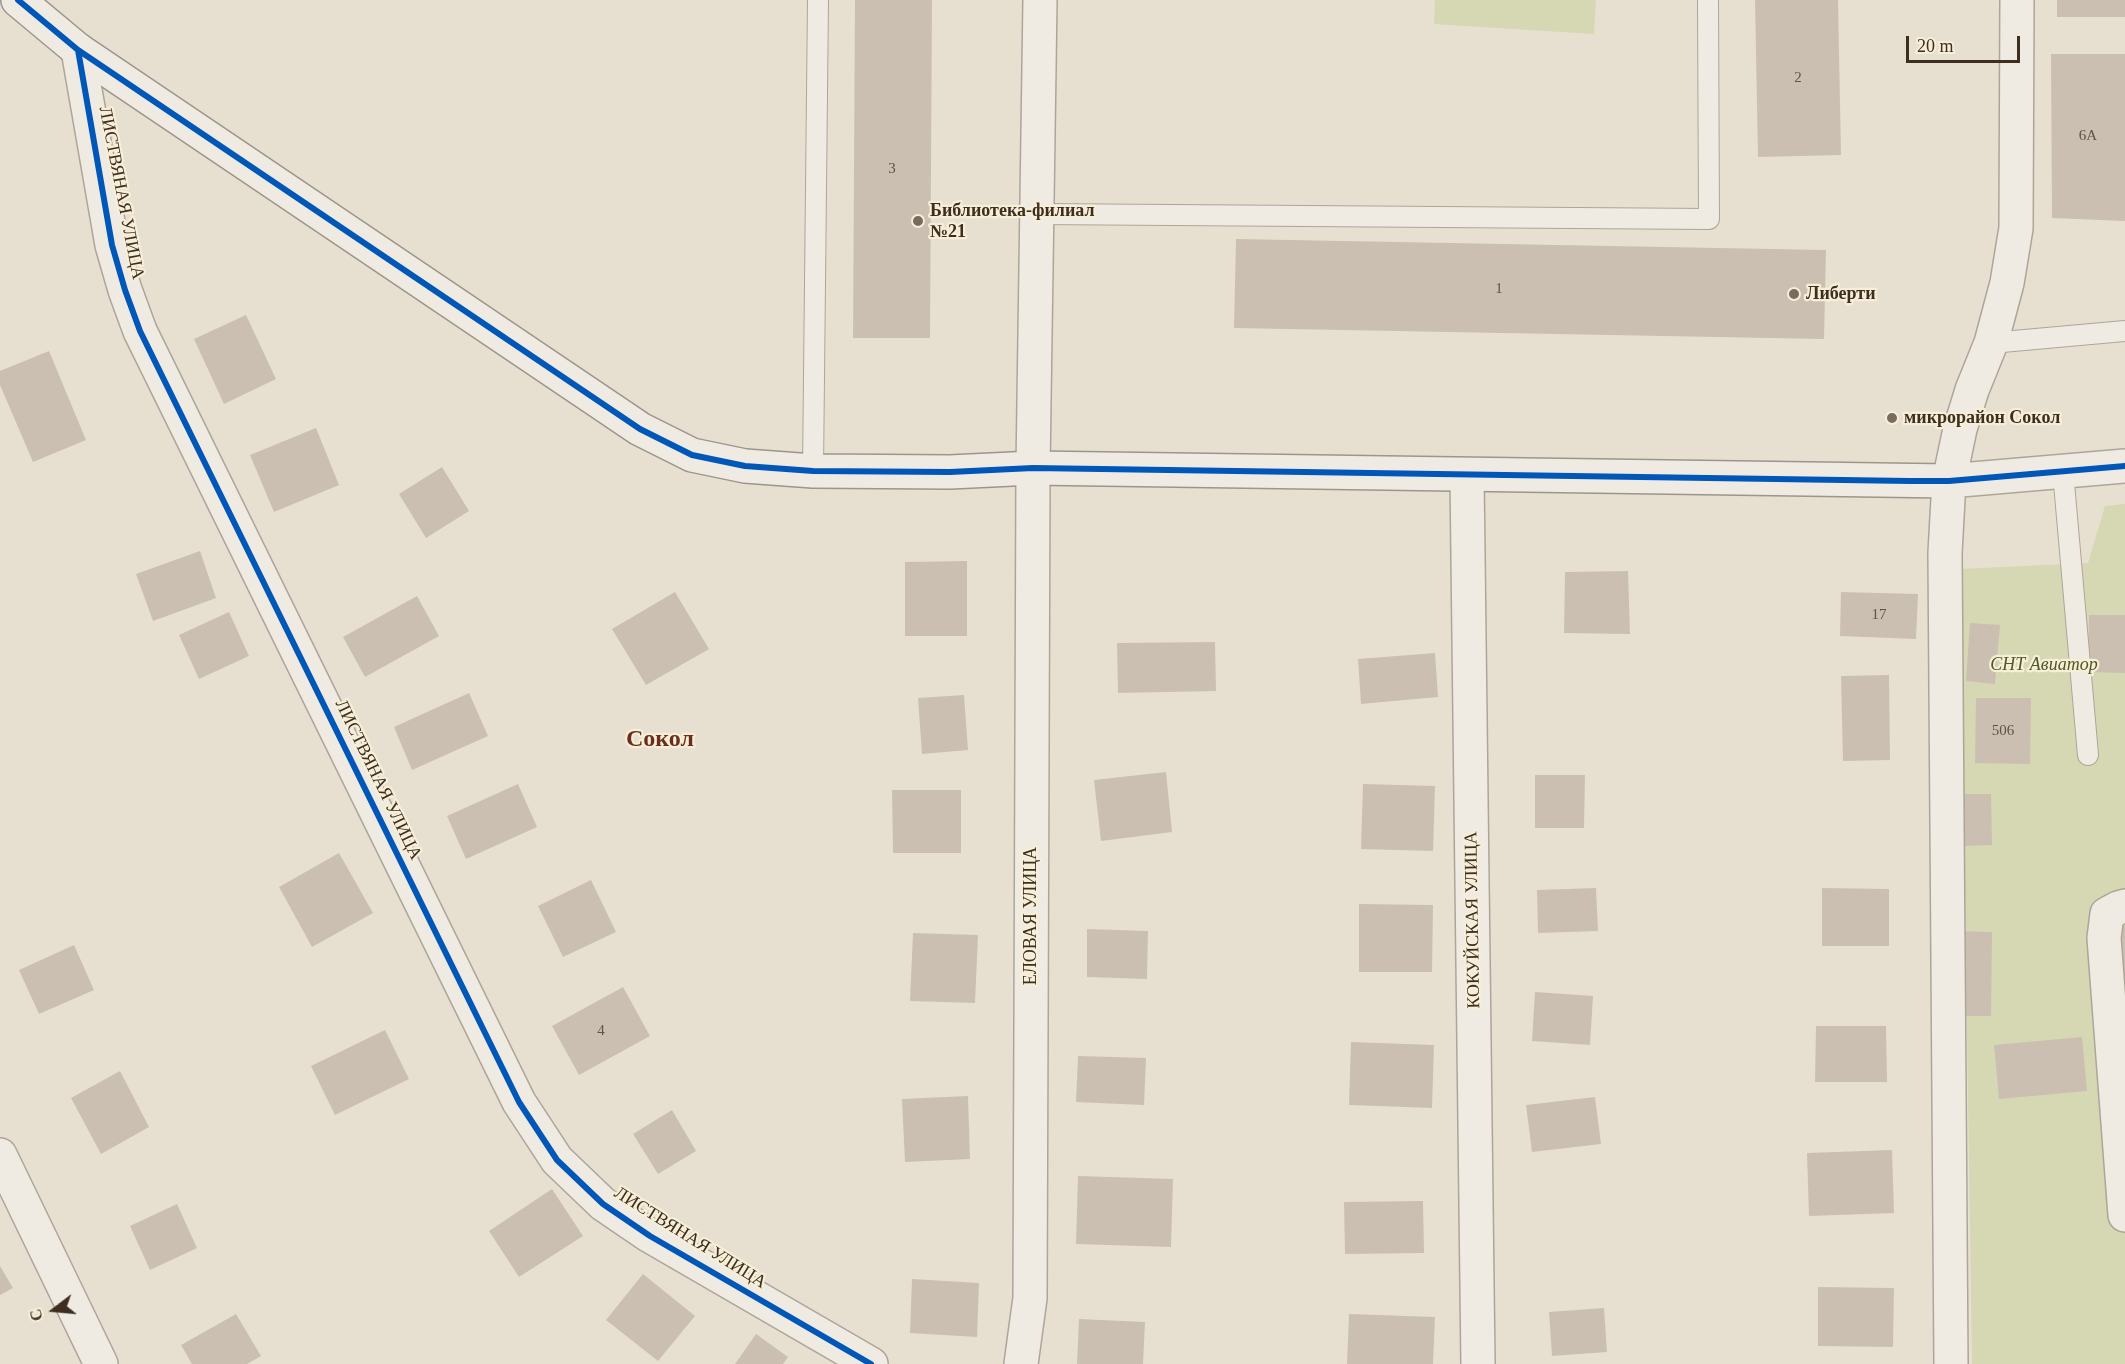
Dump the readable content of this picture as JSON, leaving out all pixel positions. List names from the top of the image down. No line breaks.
{"streets":{"street":["ЛИСТВЯНАЯ УЛИЦА","ЕЛОВАЯ УЛИЦА","КОКУЙСКАЯ УЛИЦА"]},"districts":["Сокол"],"parks":["СНТ Авиатор"],"places":["Библиотека-филиал №21","Либерти","микрорайон Сокол"],"house_numbers":["2","6А","3","1","17","506","4"],"scale_bar":"20 m","north":"left"}
